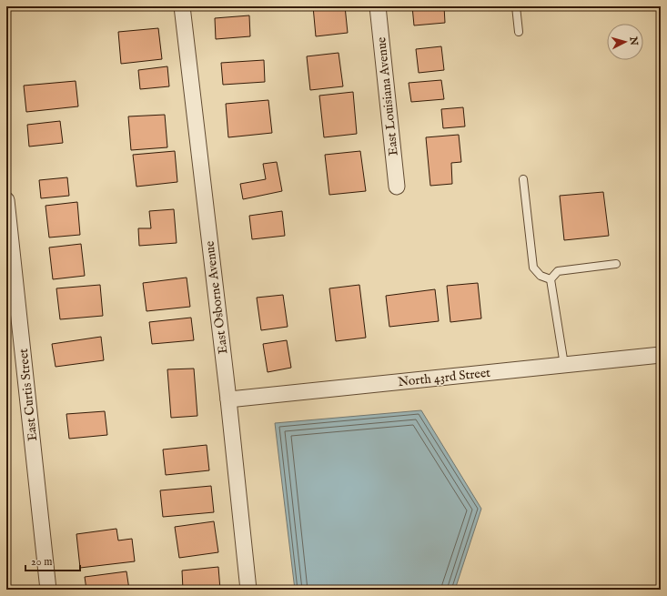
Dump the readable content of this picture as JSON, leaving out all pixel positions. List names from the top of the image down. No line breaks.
{"streets":{"street":["East Louisiana Avenue","East Osborne Avenue","North 43rd Street","East Curtis Street"]},"crossings":[["East Osborne Avenue","North 43rd Street"]],"scale_bar":"20 m","north":"right"}
